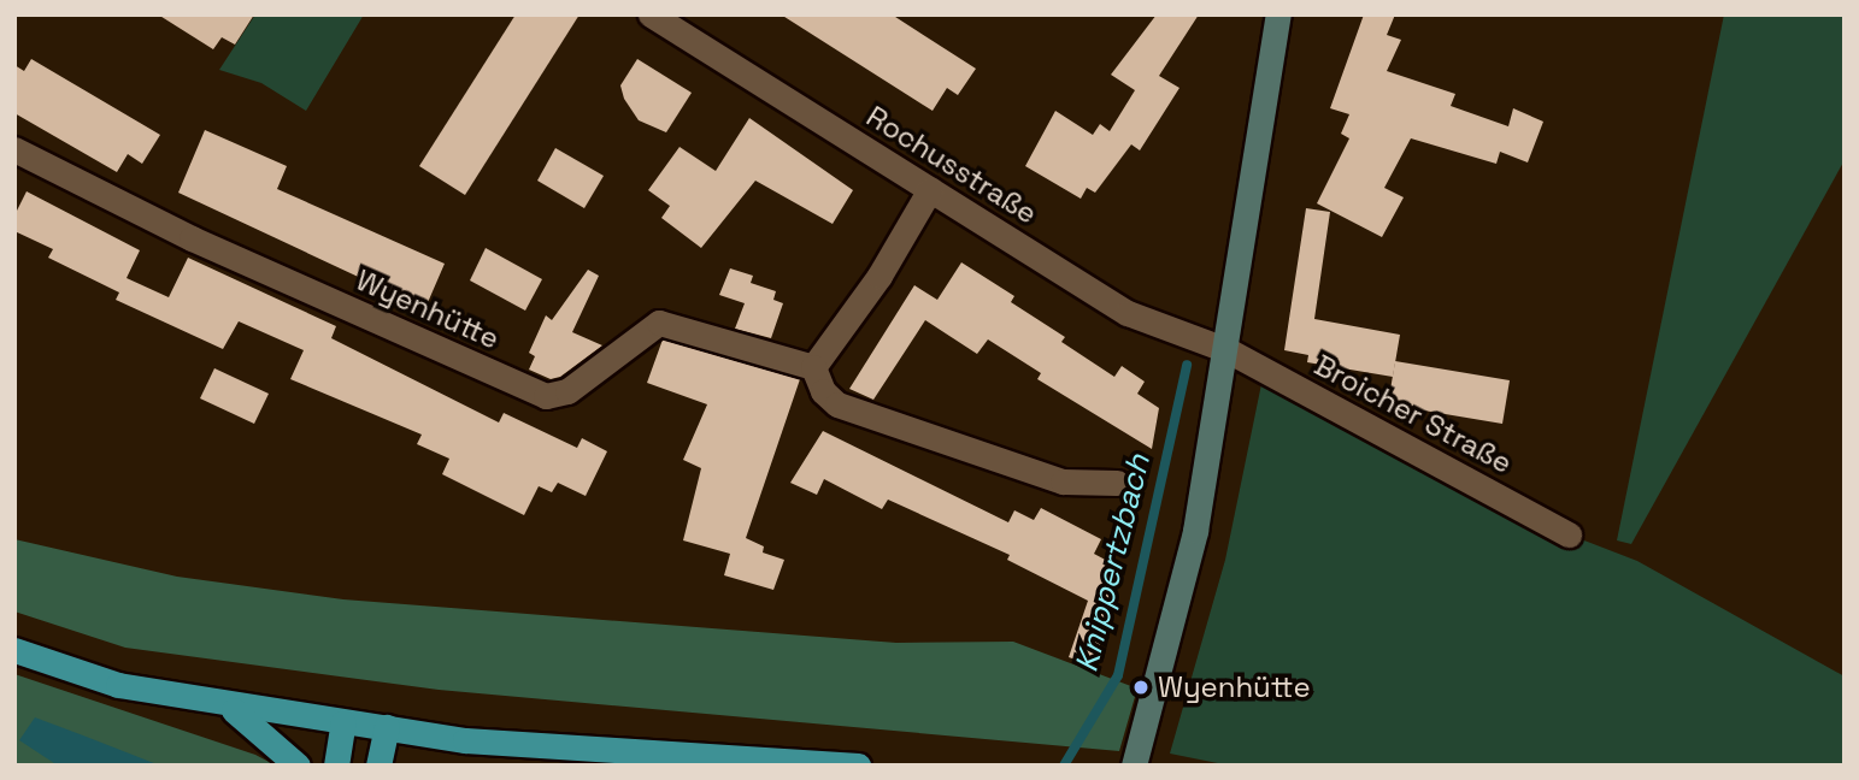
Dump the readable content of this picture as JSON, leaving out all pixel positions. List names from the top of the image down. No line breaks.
{"streets":{"street":["Rochusstraße","Wyenhütte","Broicher Straße"]},"crossings":[["Rochusstraße","Broicher Straße"]],"water":["Knippertzbach"],"places":["Wyenhütte"]}
